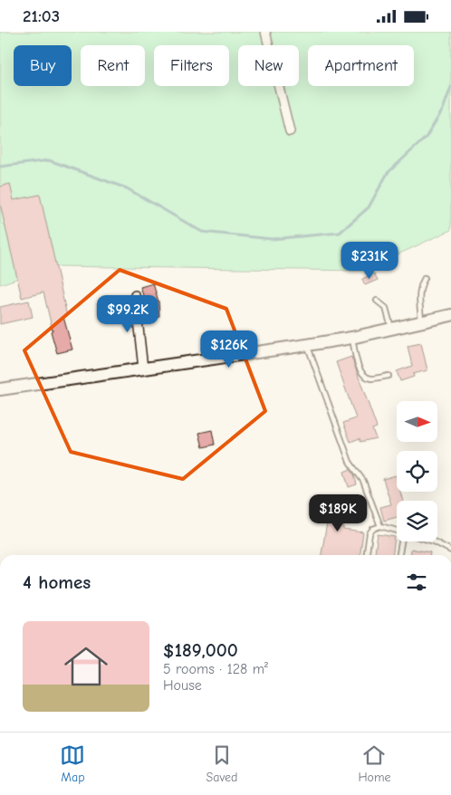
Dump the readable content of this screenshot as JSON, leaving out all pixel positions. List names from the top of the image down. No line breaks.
{"north":"right","page":{"status":"21:03","chip":["Buy","Rent","Filters","New","Apartment"],"price":["$231K","$99.2K","$126K","$189K"],"heading":"4 homes","list":[{"name":"$189,000","note":"5 rooms · 128 m² · House"}],"tabs":["Map","Saved","Home"]}}
